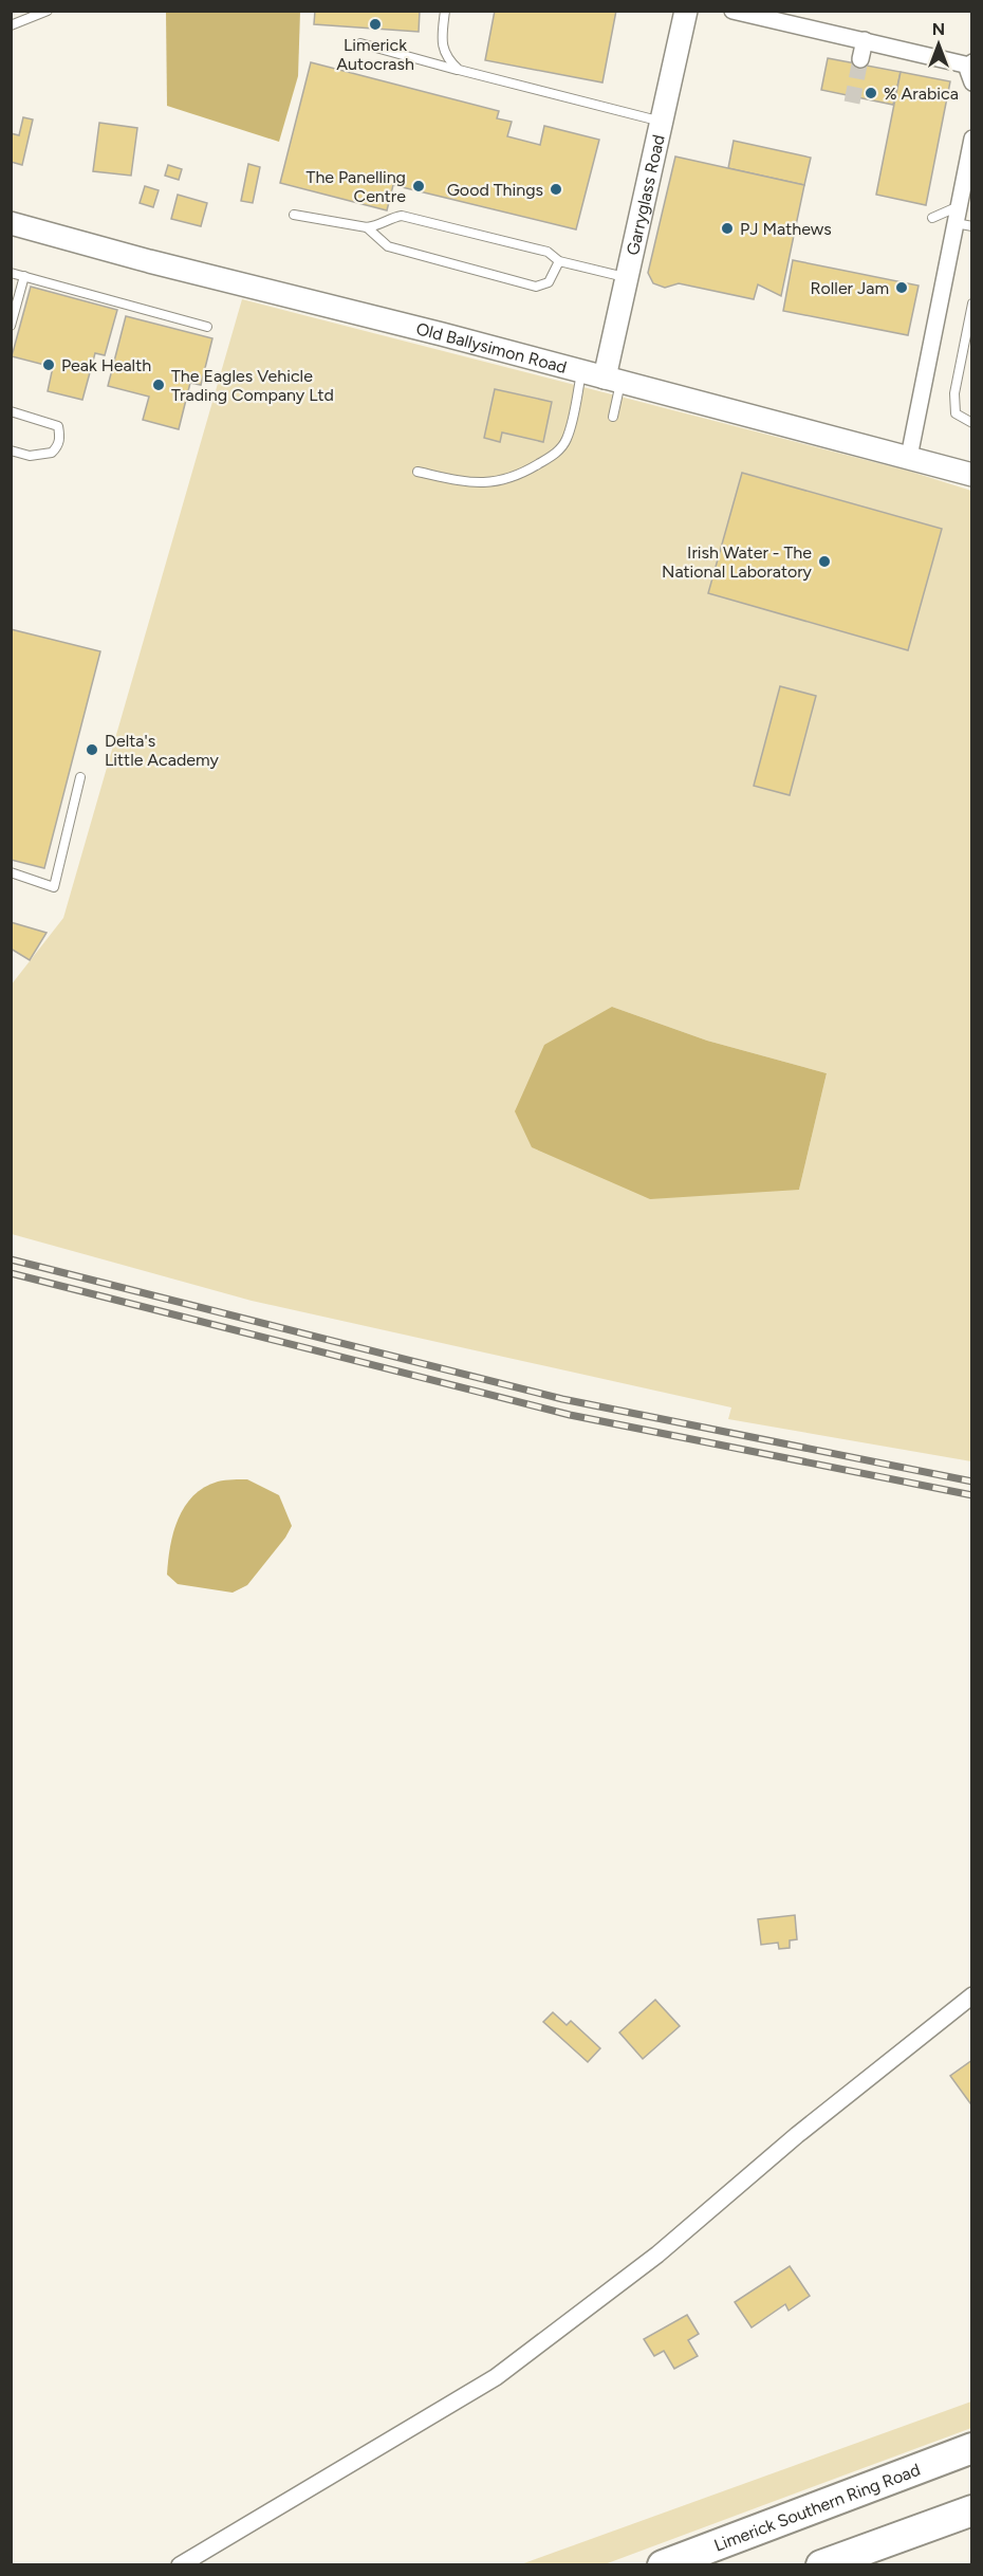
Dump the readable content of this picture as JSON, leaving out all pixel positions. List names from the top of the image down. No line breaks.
{"streets":{"highway":["Limerick Southern Ring Road"],"street":["Garryglass Road","Old Ballysimon Road"]},"crossings":[["Garryglass Road","Old Ballysimon Road"]],"places":["Limerick Autocrash","% Arabica","The Panelling Centre","Good Things","PJ Mathews","Roller Jam","Peak Health","The Eagles Vehicle Trading Company Ltd","Irish Water - The National Laboratory","Delta's Little Academy"],"north":"top"}
